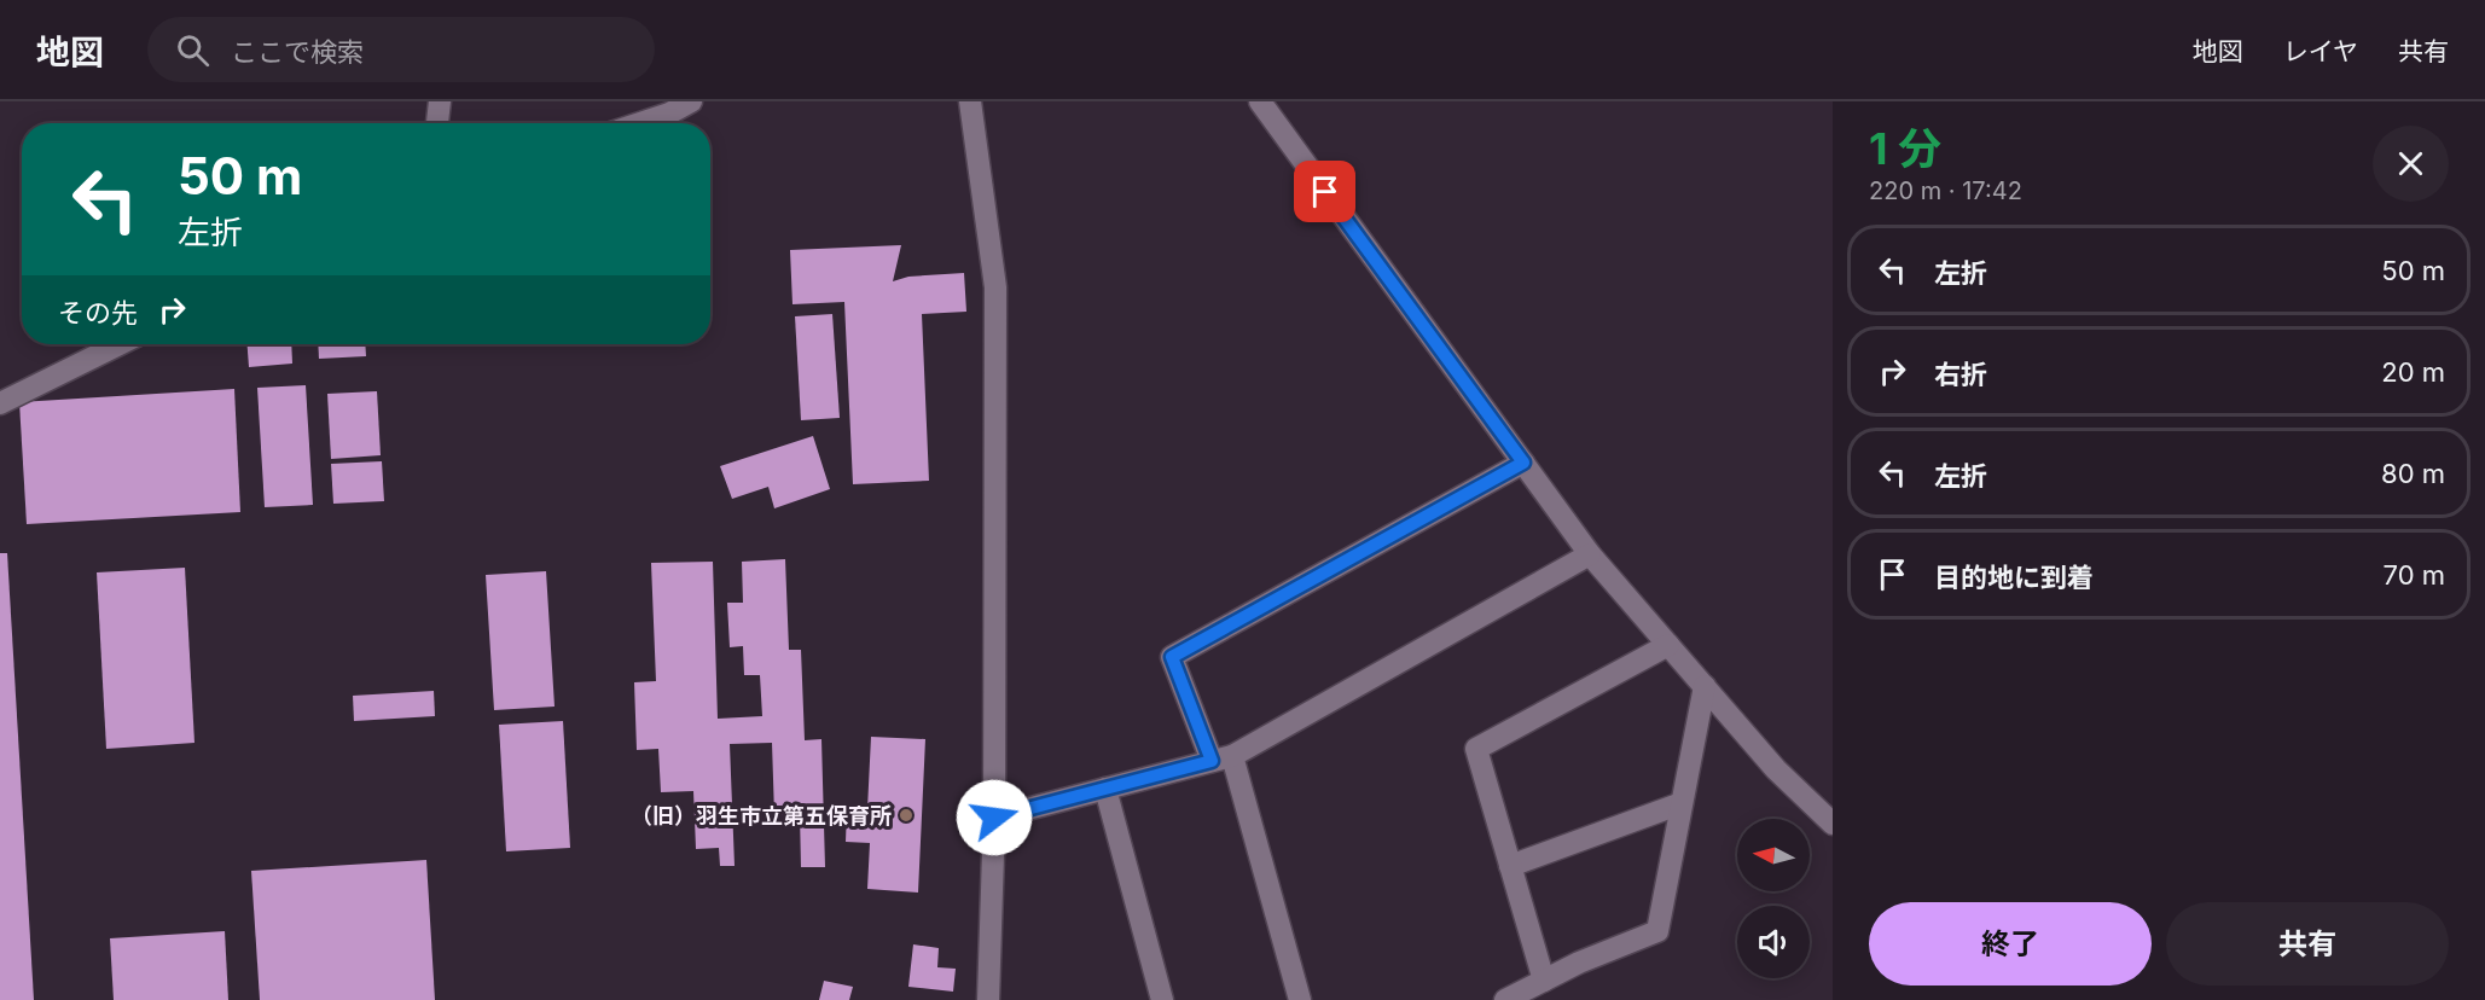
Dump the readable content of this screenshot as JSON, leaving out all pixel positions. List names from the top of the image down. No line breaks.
{"places":["（旧）羽生市立第五保育所"],"north":"left","page":{"header":"地図","search":"ここで検索","nav":["地図","レイヤ","共有"],"heading":["1 分","220 m · 17:42"],"turn":["50 m","左折"],"list":[{"name":"左折","value":"50 m"},{"name":"右折","value":"20 m"},{"name":"左折","value":"80 m"},{"name":"目的地に到着","value":"70 m"}],"then":"その先","buttons":["終了","共有"]}}
